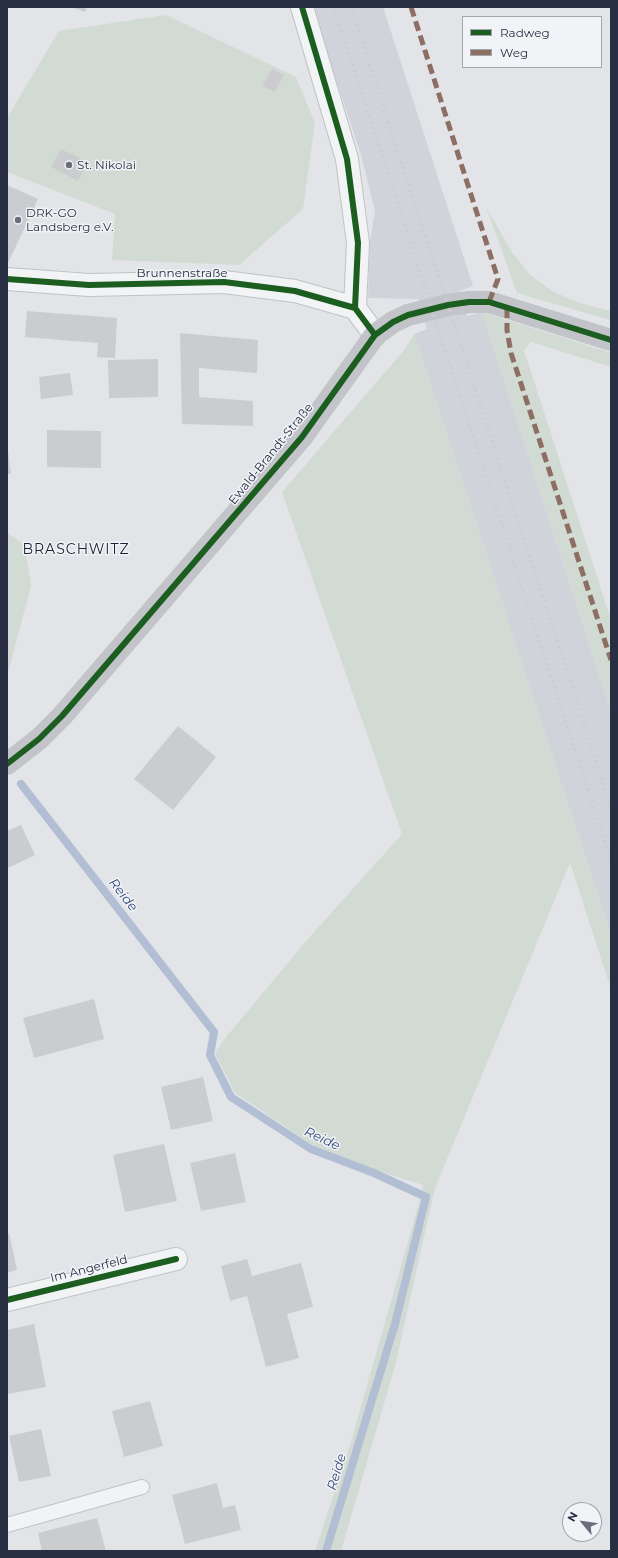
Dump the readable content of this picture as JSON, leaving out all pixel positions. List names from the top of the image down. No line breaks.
{"streets":{"street":["Brunnenstraße","Ewald-Brandt-Straße","Im Angerfeld"]},"districts":["BRASCHWITZ"],"water":["Reide"],"places":["St. Nikolai","DRK-GO Landsberg e.V."],"legend":["Radweg","Weg"],"north":"top left"}
